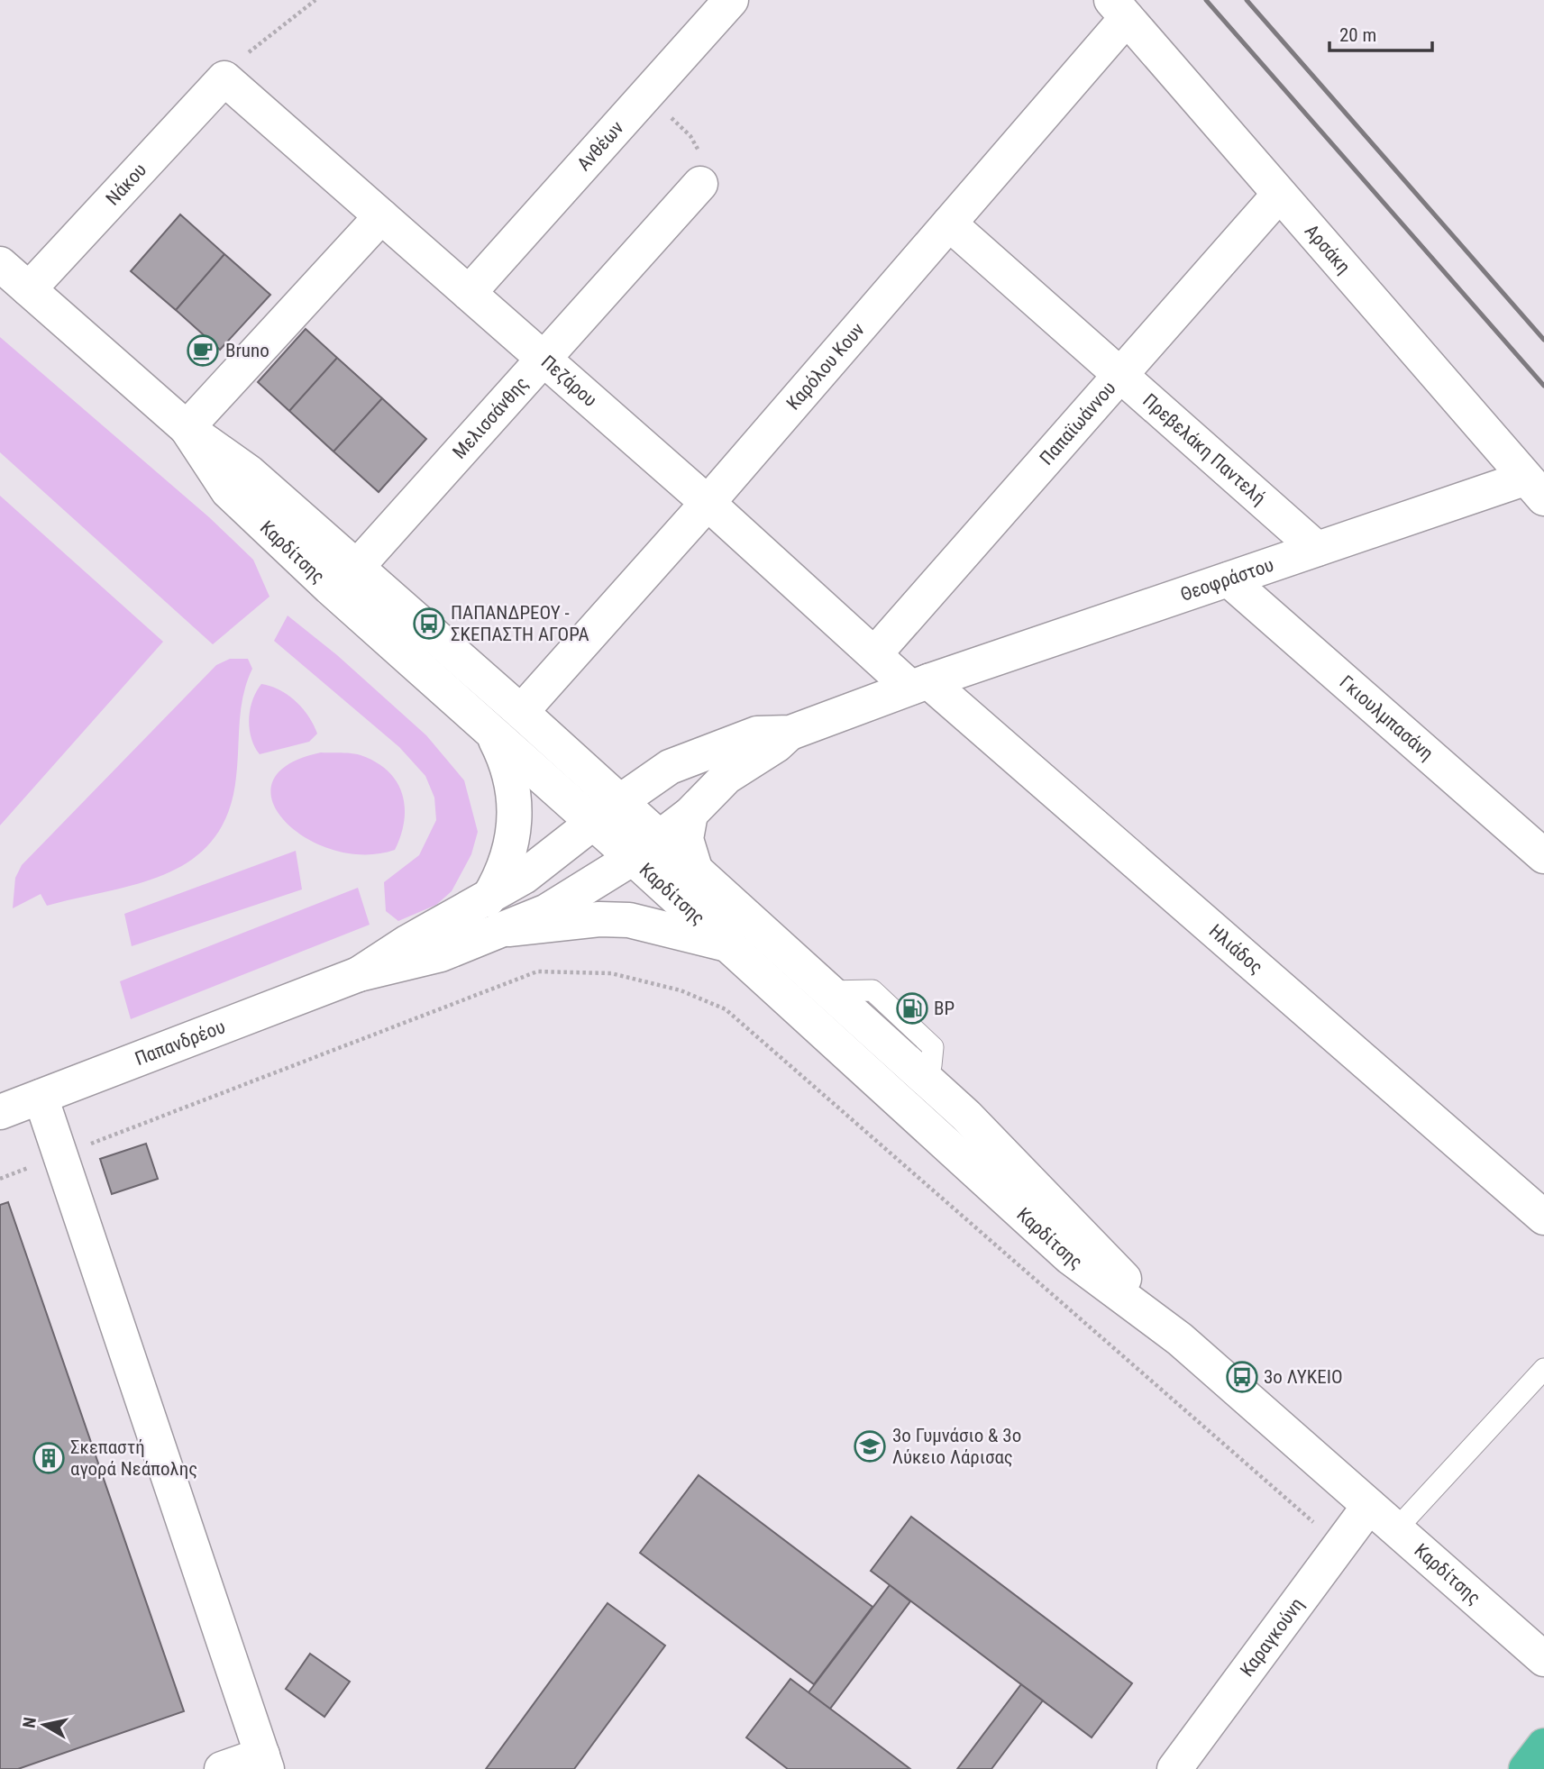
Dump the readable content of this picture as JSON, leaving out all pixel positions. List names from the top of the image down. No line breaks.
{"streets":{"street":["Ανθέων","Νάκου","Αρσάκη","Καρόλου Κουν","Πεζάρου","Μελισσάνθης","Παπαϊωάννου","Πρεβελάκη Παντελή","Καρδίτσης","Θεοφράστου","Γκιουλμπασάνη","Ηλιάδος","Παπανδρέου","Καραγκούνη"]},"crossings":[["Ανθέων","Πεζάρου"],["Νάκου","Πεζάρου"],["Νάκου","Καρδίτσης"],["Αρσάκη","Καρόλου Κουν"],["Αρσάκη","Παπαϊωάννου"],["Αρσάκη","Θεοφράστου"],["Καρόλου Κουν","Πεζάρου"],["Καρόλου Κουν","Πρεβελάκη Παντελή"],["Καρόλου Κουν","Καρδίτσης"],["Πεζάρου","Μελισσάνθης"],["Πεζάρου","Παπαϊωάννου"],["Πεζάρου","Θεοφράστου"],["Πεζάρου","Ηλιάδος"],["Μελισσάνθης","Καρδίτσης"],["Παπαϊωάννου","Πρεβελάκη Παντελή"],["Πρεβελάκη Παντελή","Θεοφράστου"],["Καρδίτσης","Καραγκούνη"],["Θεοφράστου","Γκιουλμπασάνη"],["Θεοφράστου","Ηλιάδος"]],"places":{"cafe":["Bruno"],"bus stop":["ΠΑΠΑΝΔΡΕΟΥ - ΣΚΕΠΑΣΤΗ ΑΓΟΡΑ","3ο ΛΥΚΕΙΟ"],"fuel station":["BP"],"school or university":["3ο Γυμνάσιο & 3ο Λύκειο Λάρισας"],"building":["Σκεπαστή αγορά Νεάπολης"]},"scale_bar":"20 m","north":"left"}
